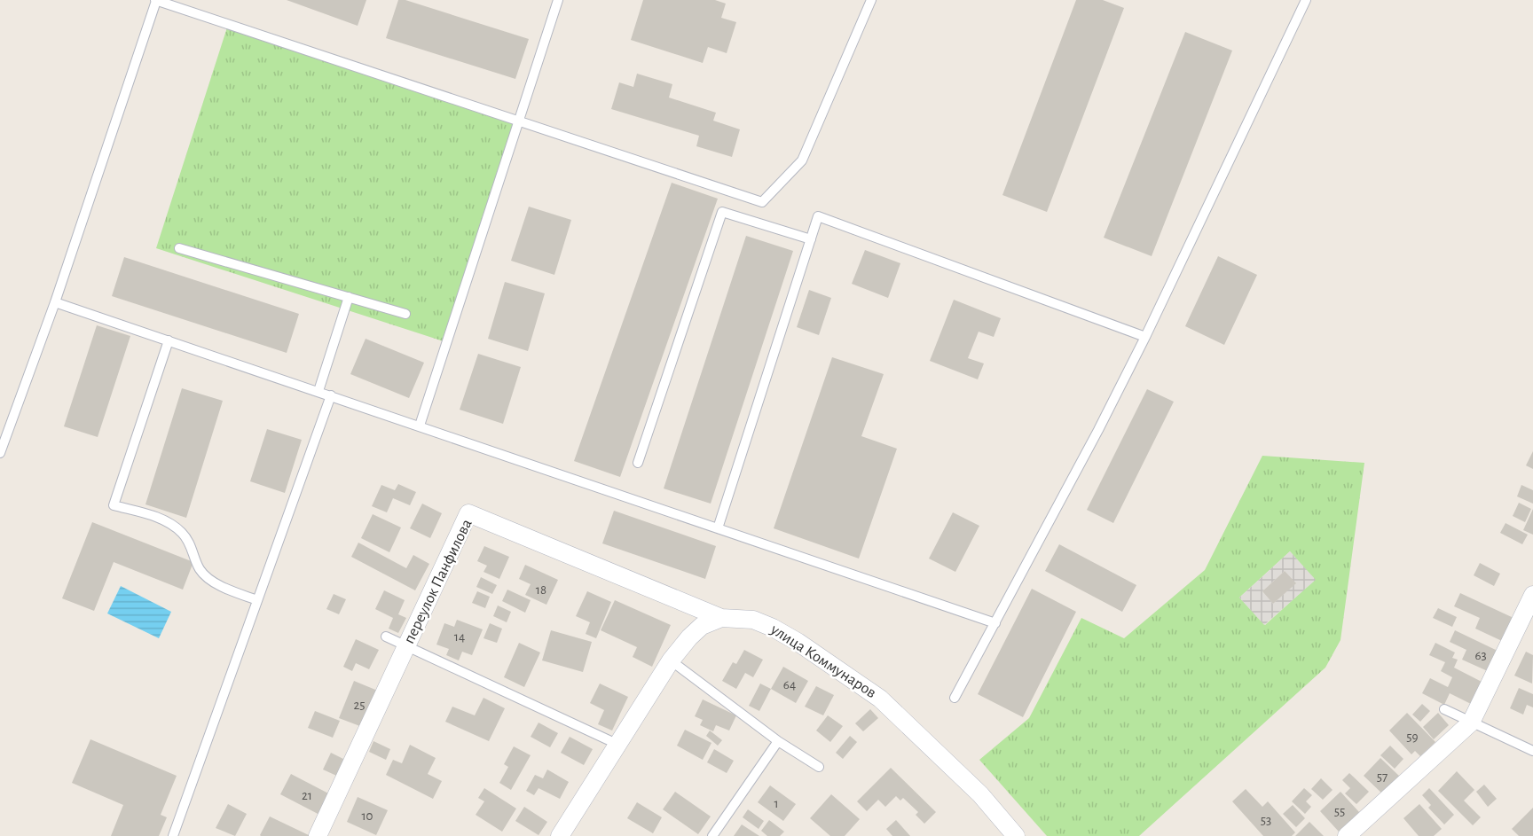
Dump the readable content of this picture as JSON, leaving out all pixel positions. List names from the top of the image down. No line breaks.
{"streets":{"street":["переулок Панфилова","улица Коммунаров"]},"crossings":[["переулок Панфилова","улица Коммунаров"]],"house_numbers":["18","14","63","64","25","59","57","21","1","55","10","53"]}
